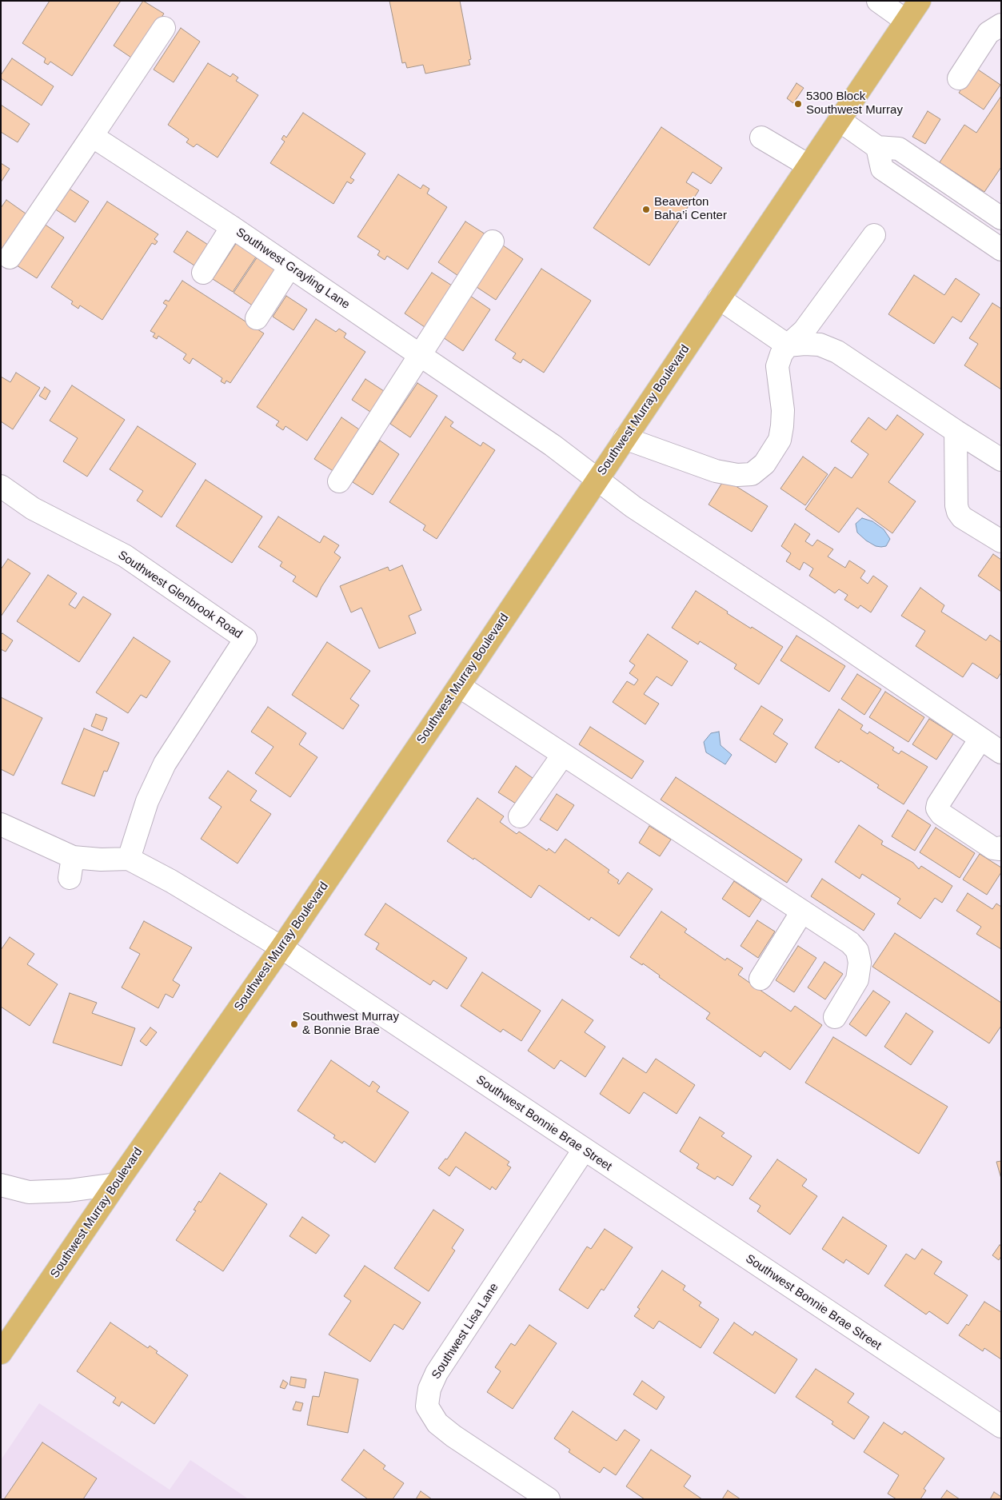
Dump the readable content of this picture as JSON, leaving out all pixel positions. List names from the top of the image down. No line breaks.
{"streets":{"main road":["Southwest Murray Boulevard"],"street":["Southwest Grayling Lane","Southwest Glenbrook Road","Southwest Bonnie Brae Street","Southwest Lisa Lane"]},"crossings":[["Southwest Grayling Lane","Southwest Murray Boulevard"],["Southwest Murray Boulevard","Southwest Bonnie Brae Street"],["Southwest Glenbrook Road","Southwest Bonnie Brae Street"],["Southwest Bonnie Brae Street","Southwest Lisa Lane"]],"places":["5300 Block Southwest Murray","Beaverton Baha’i Center","Southwest Murray & Bonnie Brae"]}
